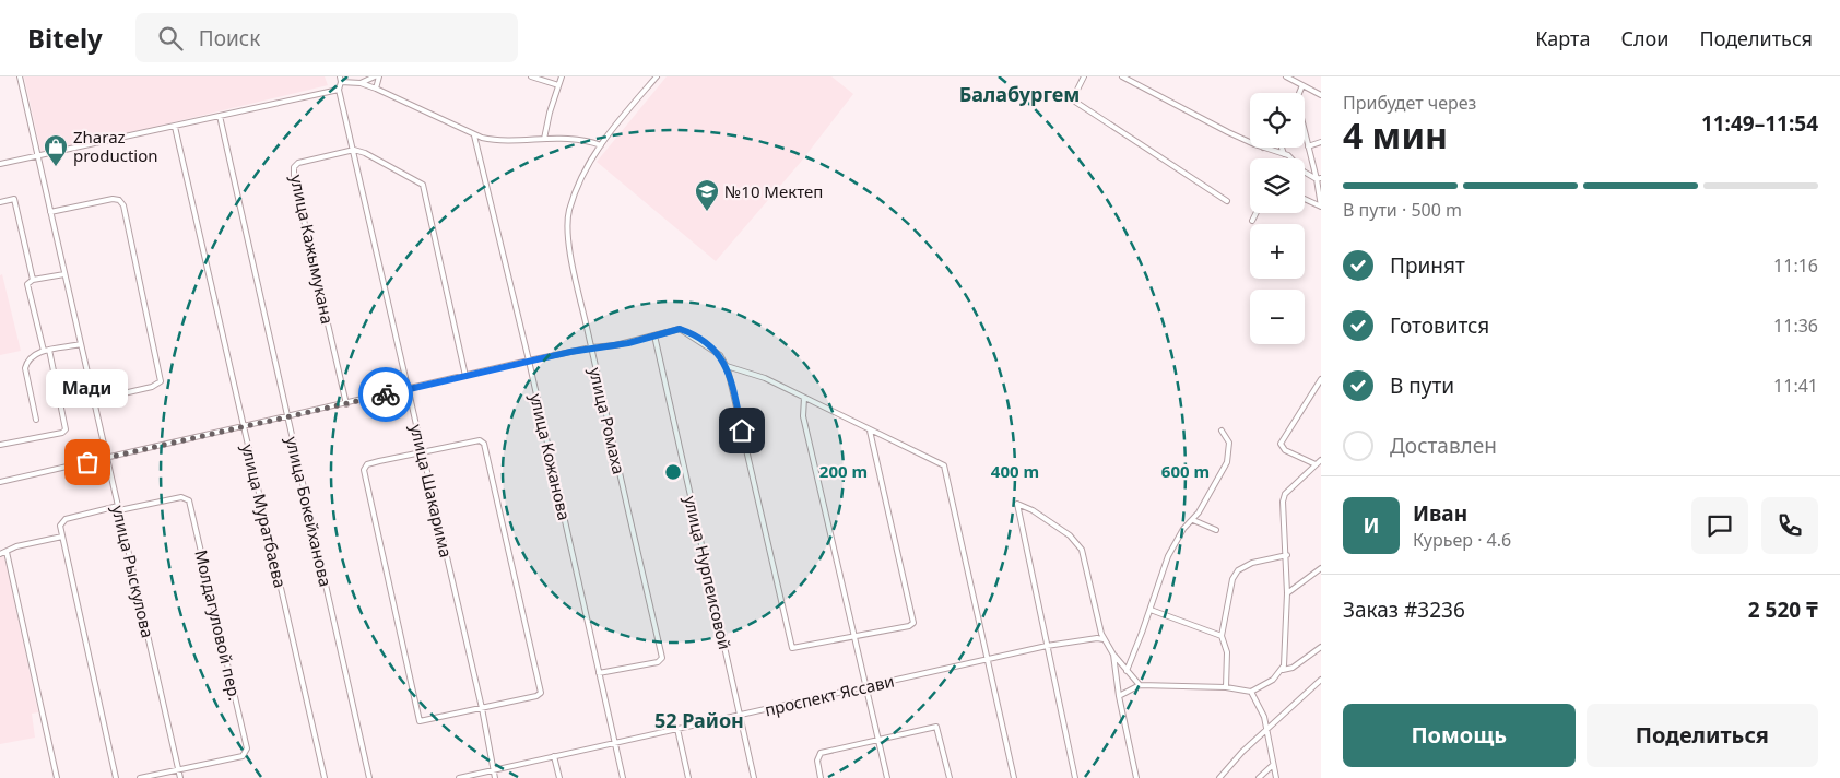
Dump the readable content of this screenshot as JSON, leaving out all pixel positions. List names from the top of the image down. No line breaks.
{"streets":{"street":["улица Кажымукана","улица Ромаха","улица Кожанова","улица Шакарима","улица Бокейханова","улица Муратбаева","улица Рыскулова","улица Нурпеисовой","Молдагуловой пер.","проспект Яссави"]},"crossings":[["улица Кажымукана","улица Шакарима"],["улица Ромаха","улица Кожанова"],["улица Кожанова","проспект Яссави"],["улица Шакарима","проспект Яссави"],["улица Рыскулова","Молдагуловой пер."],["улица Нурпеисовой","проспект Яссави"]],"districts":["Балабургем","52 Район"],"places":{"shop":["Zharaz production"],"school or university":["№10 Мектеп"],"other":["Мади"]},"page":{"header":"Bitely","search":"Поиск","nav":["Карта","Слои","Поделиться"],"heading":["4 мин","Прибудет через","11:49–11:54"],"panel":["Иван","Курьер · 4.6","Заказ #3236","2 520 ₸"],"map_buttons":["+","−"],"bar":"В пути · 500 m","list":[["Принят","11:16"],["Готовится","11:36"],["В пути","11:41"],"Доставлен"],"bubble":"Мади","round":"И","buttons":["Помощь","Поделиться"]},"rings":["200 m","400 m","600 m"]}
